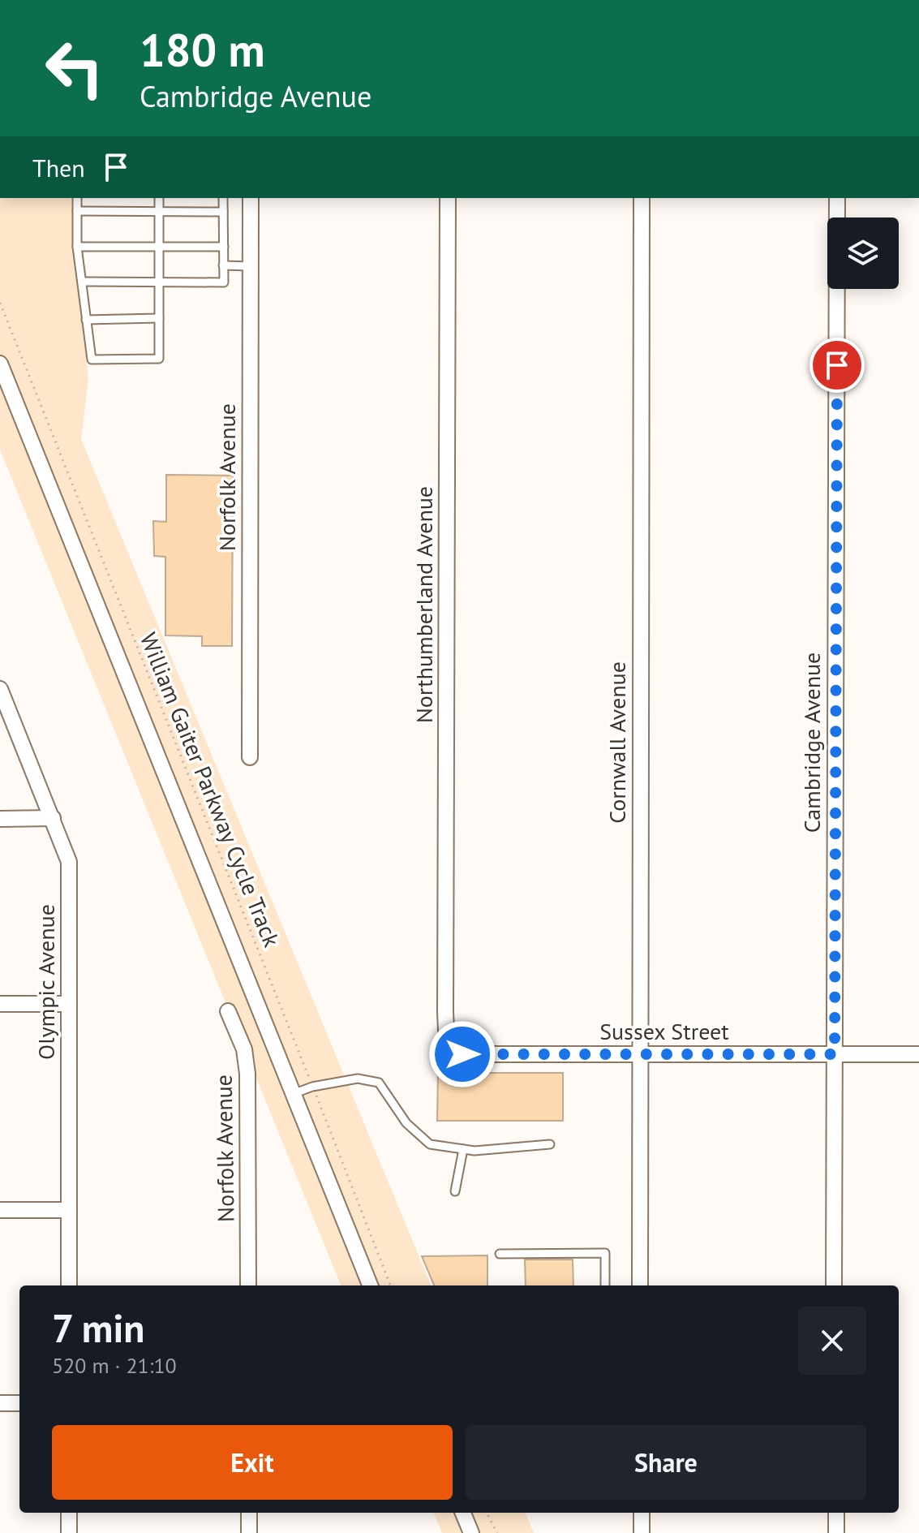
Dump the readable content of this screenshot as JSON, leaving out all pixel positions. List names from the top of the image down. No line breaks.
{"streets":{"street":["Norfolk Avenue","Northumberland Avenue","Cornwall Avenue","Cambridge Avenue","Olympic Avenue","Sussex Street"],"path":["William Gaiter Parkway Cycle Track"]},"crossings":[["Northumberland Avenue","Sussex Street"],["Cornwall Avenue","Sussex Street"],["Cambridge Avenue","Sussex Street"]],"page":{"turn":["180 m","Cambridge Avenue"],"then":"Then","heading":["7 min","520 m · 21:10"],"buttons":["Exit","Share"]}}
